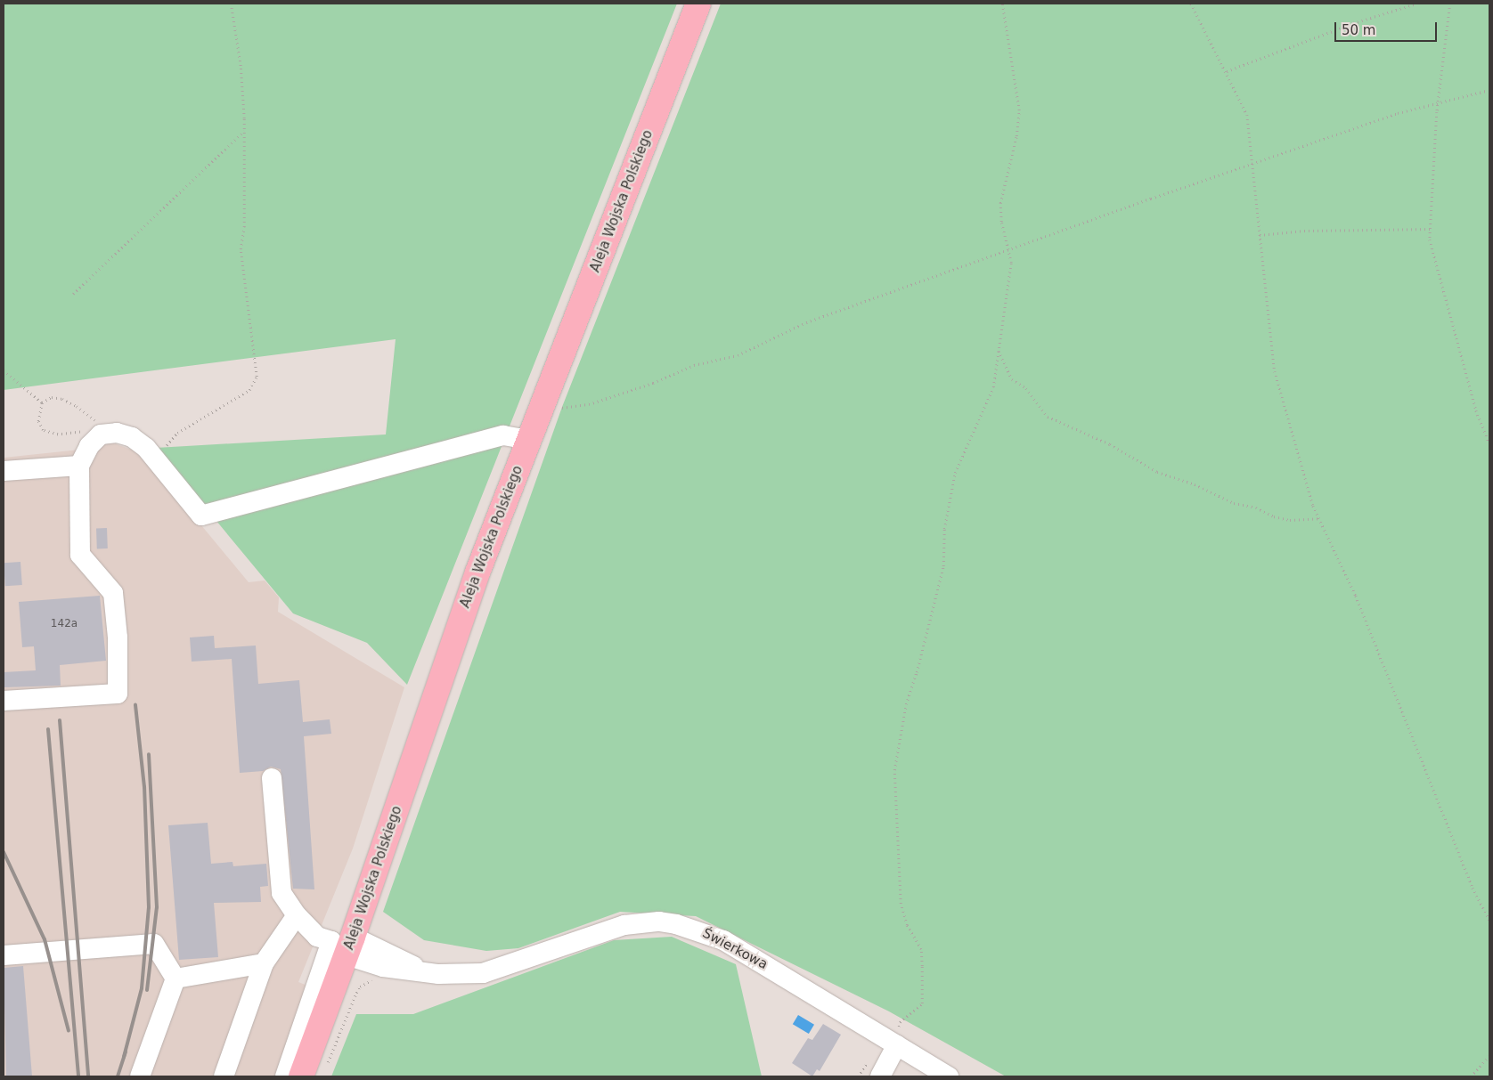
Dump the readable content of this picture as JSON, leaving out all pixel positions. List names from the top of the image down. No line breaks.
{"streets":{"main road":["Aleja Wojska Polskiego"],"street":["Świerkowa"]},"crossings":[["Aleja Wojska Polskiego","Świerkowa"]],"house_numbers":["142a"],"scale_bar":"50 m"}
